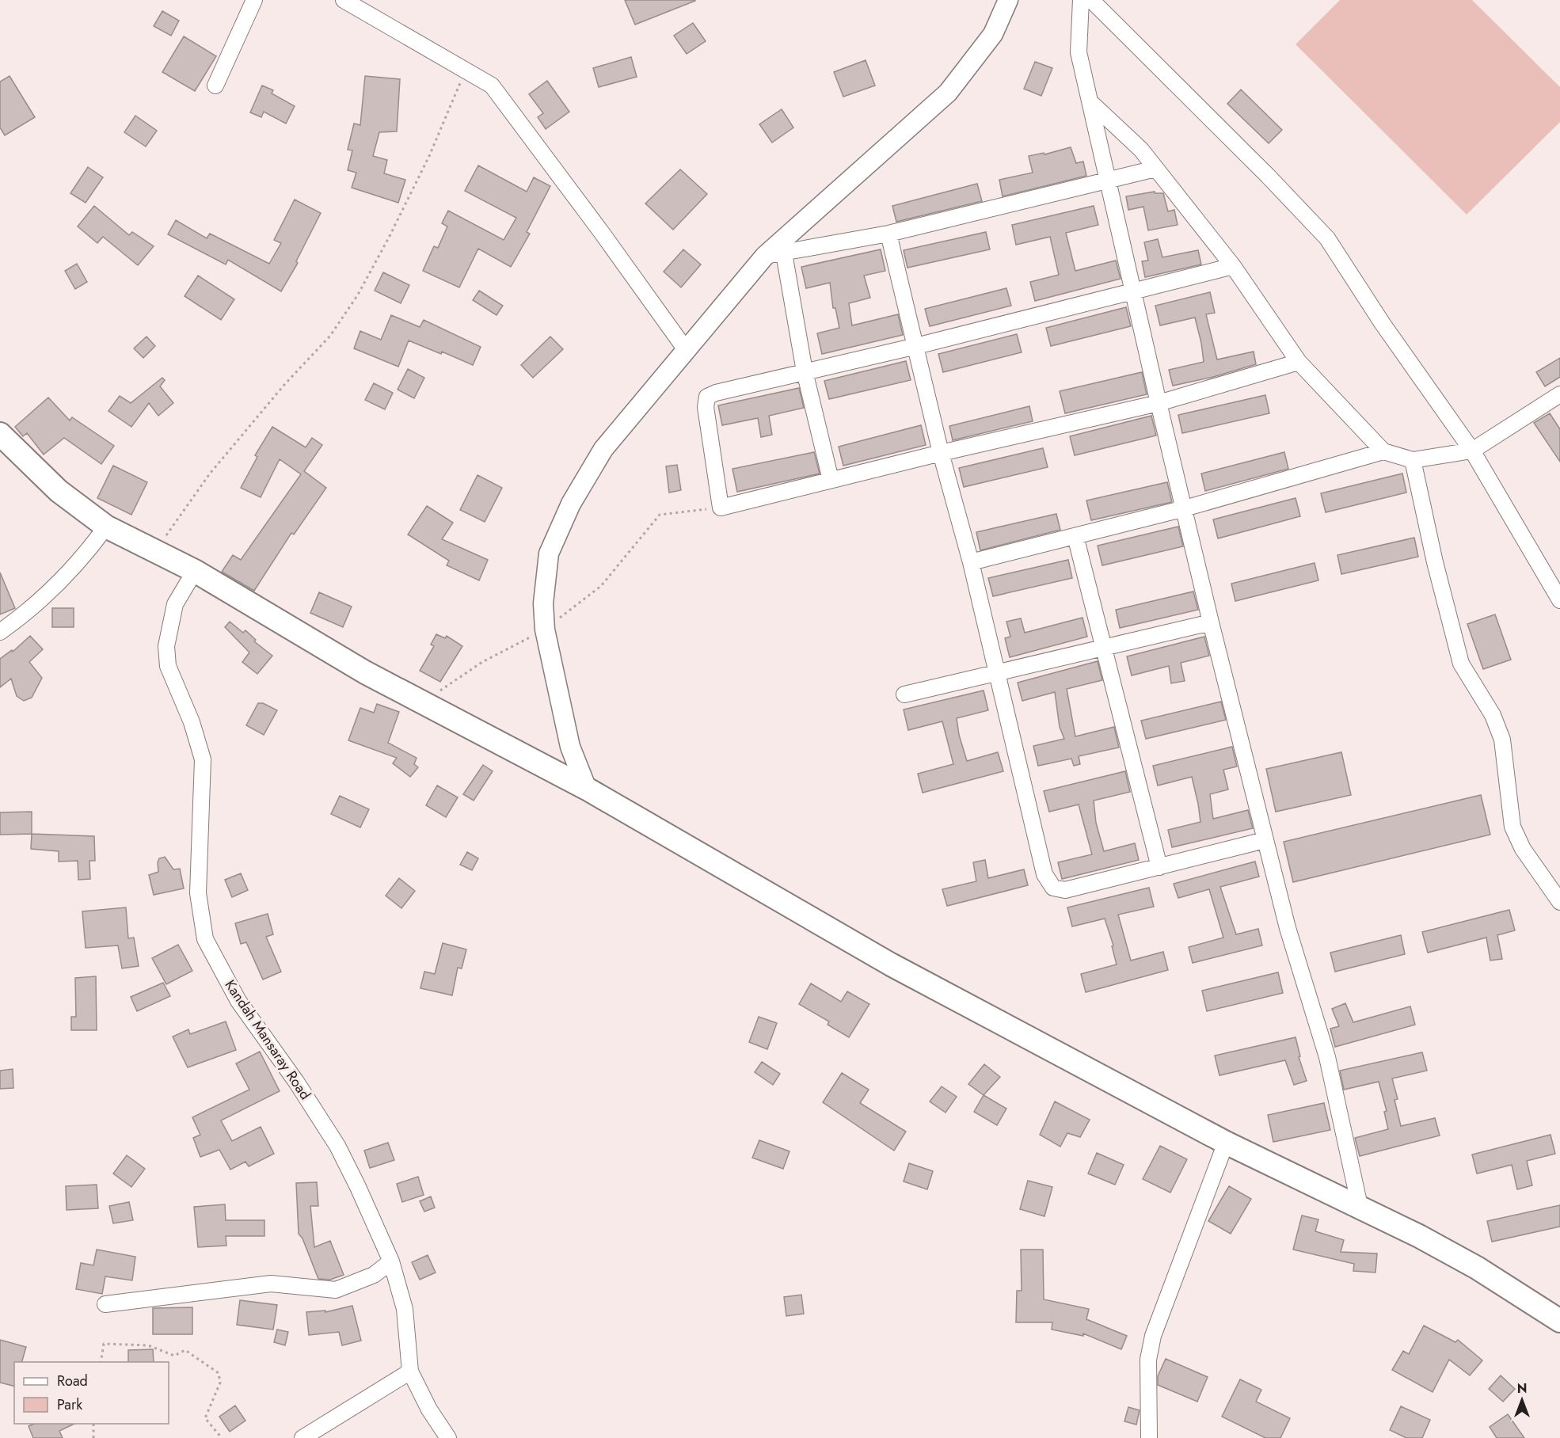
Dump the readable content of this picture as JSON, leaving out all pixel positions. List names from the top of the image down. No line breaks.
{"streets":{"street":["Kandah Mansaray Road"]},"legend":["Road","Park"],"north":"top"}
